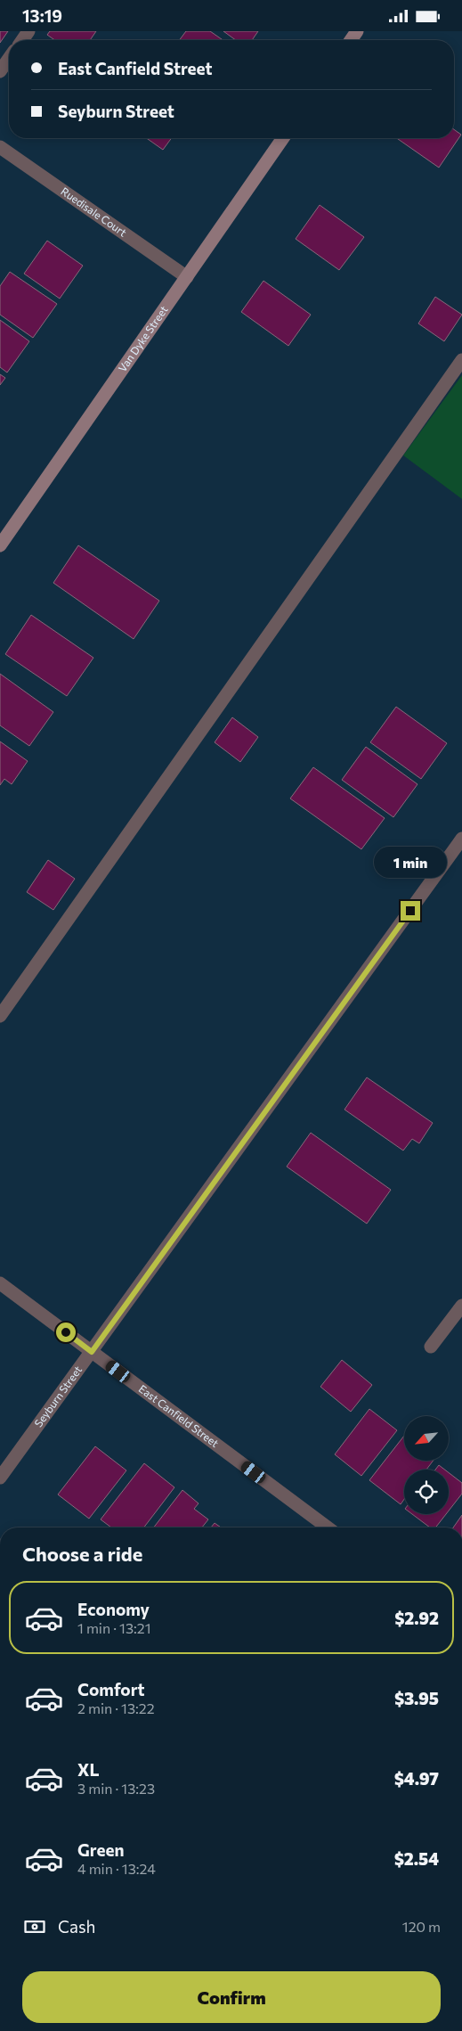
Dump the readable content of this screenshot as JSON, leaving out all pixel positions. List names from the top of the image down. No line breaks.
{"streets":{"main road":["Van Dyke Street"],"street":["Ruedisale Court","Seyburn Street","East Canfield Street"]},"crossings":[["Ruedisale Court","Van Dyke Street"],["Seyburn Street","East Canfield Street"]],"north":"bottom left","page":{"status":"13:19","banner":["East Canfield Street","Seyburn Street"],"bubble":"1 min","heading":"Choose a ride","list":[{"name":"Economy","note":"1 min · 13:21","value":"$2.92"},{"name":"Comfort","note":"2 min · 13:22","value":"$3.95"},{"name":"XL","note":"3 min · 13:23","value":"$4.97"},{"name":"Green","note":"4 min · 13:24","value":"$2.54"}],"pay":["Cash","120 m"],"buttons":"Confirm"}}
